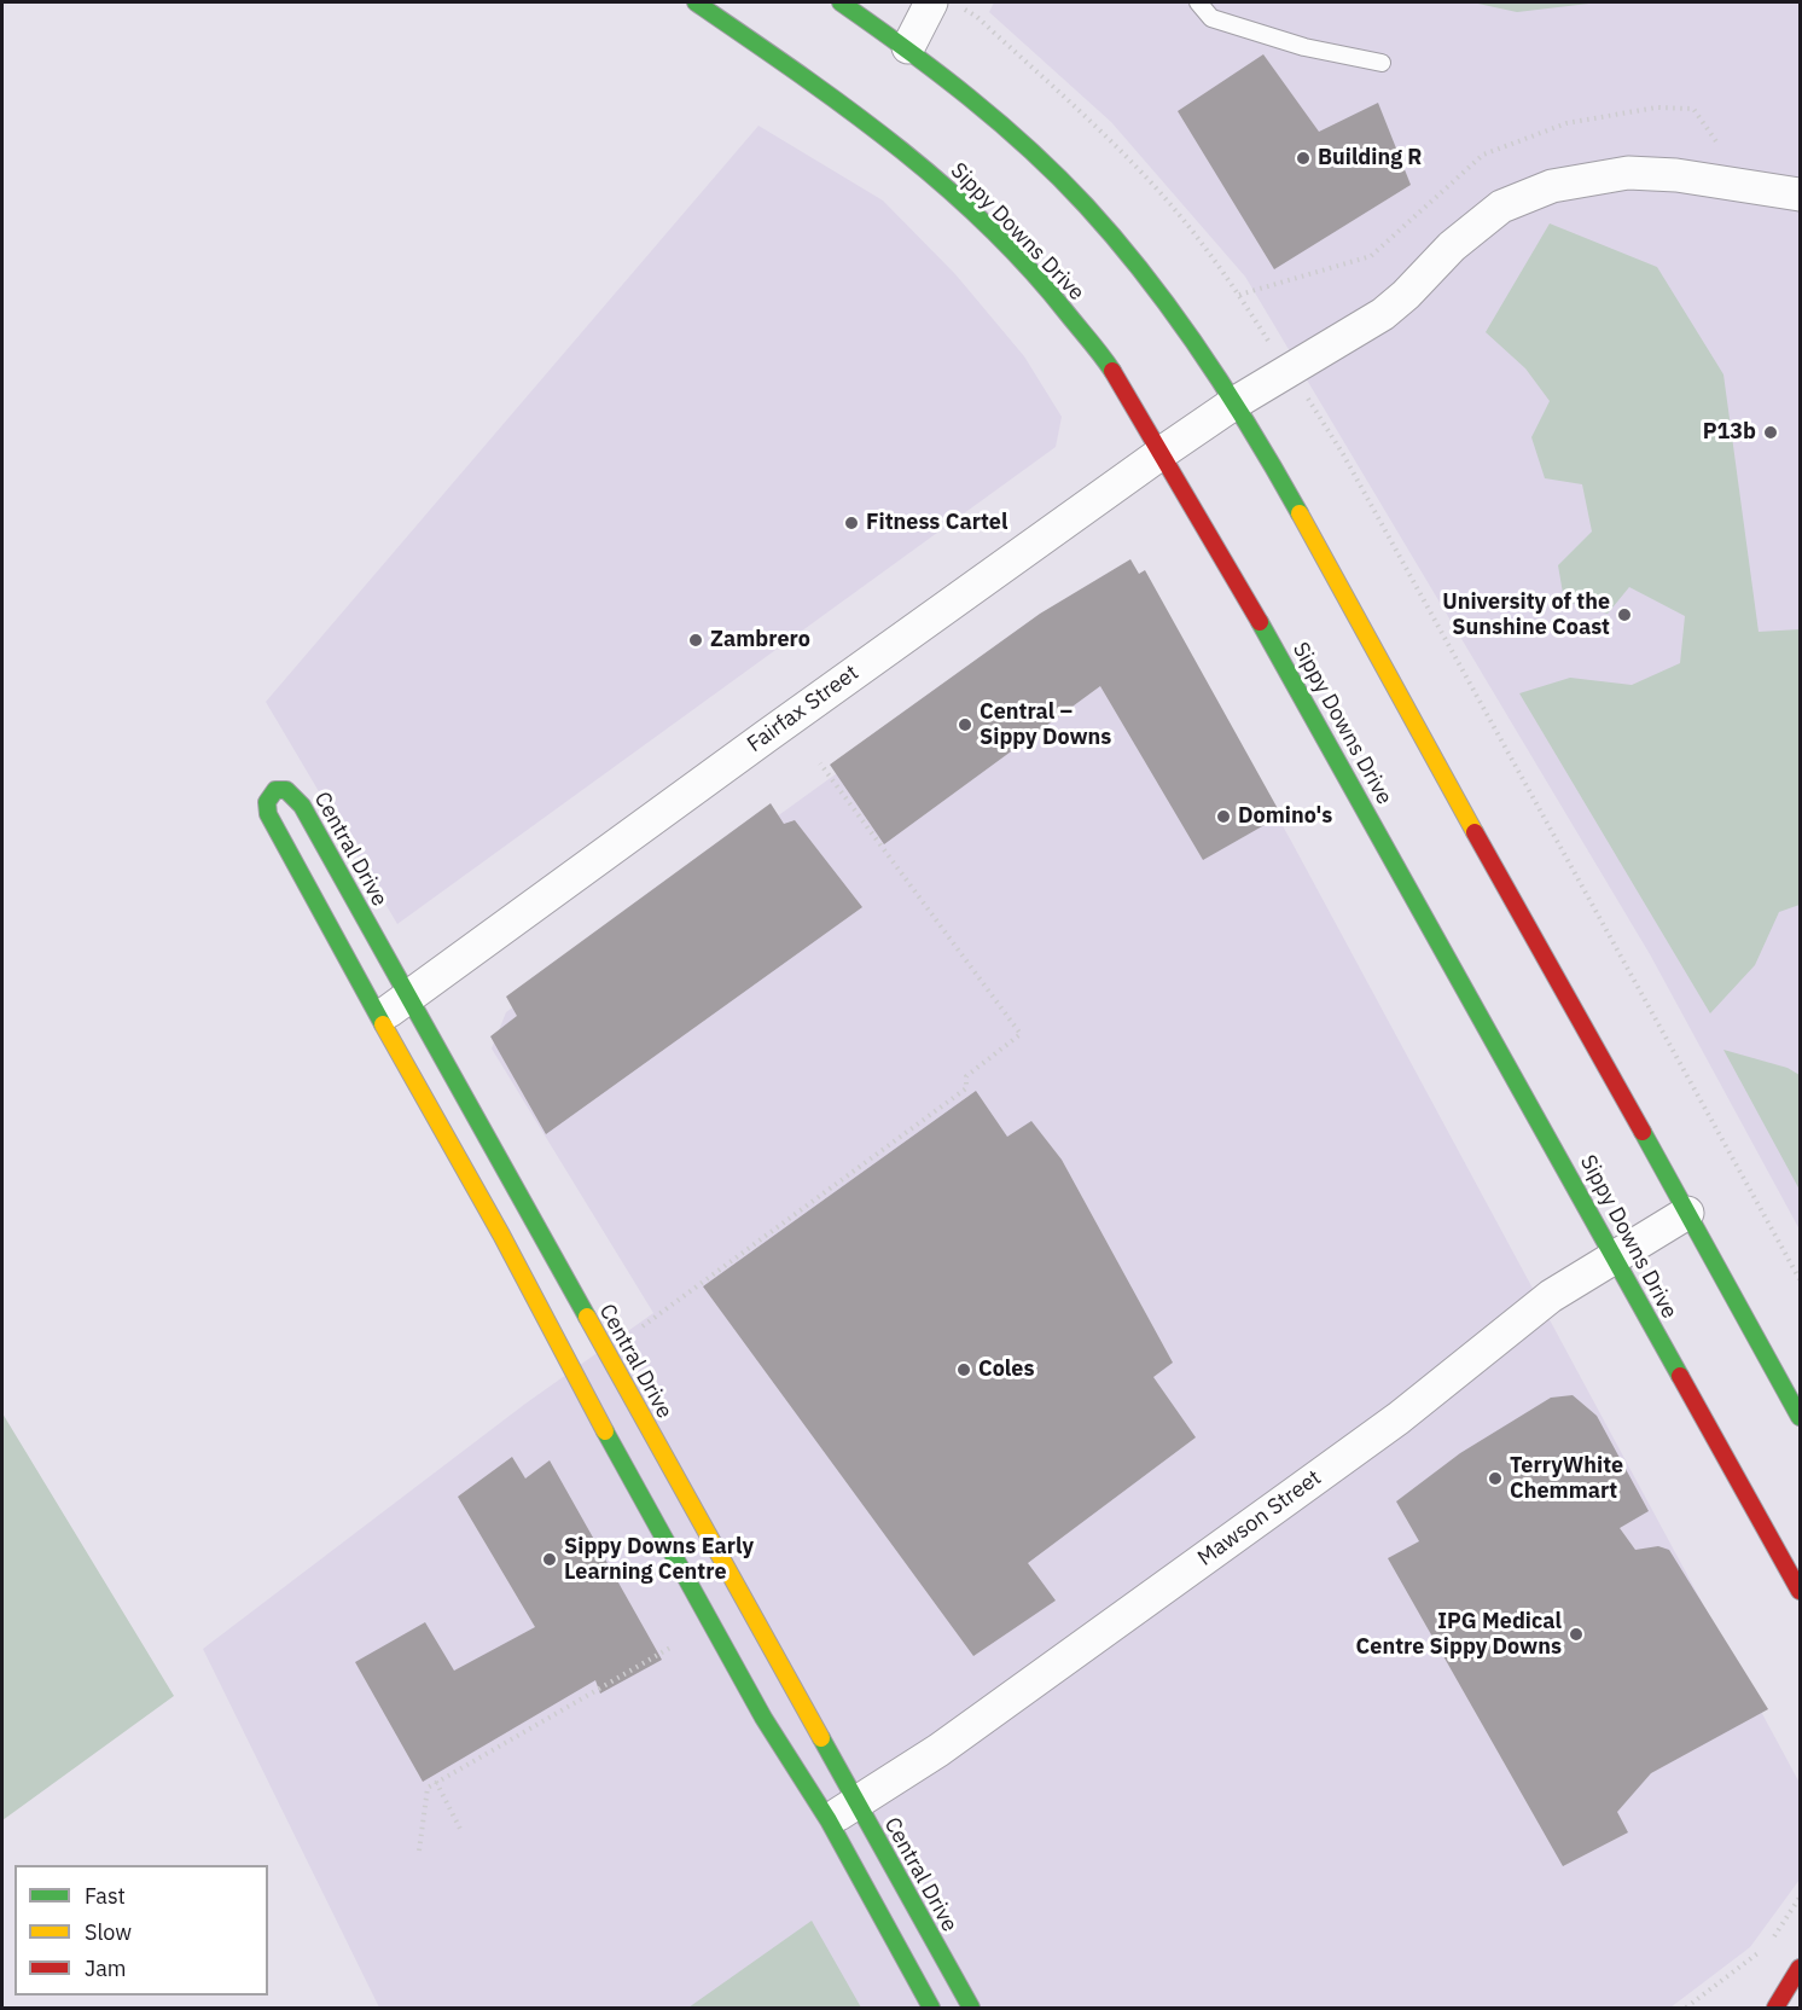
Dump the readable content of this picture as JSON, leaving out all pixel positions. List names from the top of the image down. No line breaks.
{"streets":{"main road":["Sippy Downs Drive","Central Drive"],"street":["Fairfax Street","Mawson Street"]},"crossings":[["Sippy Downs Drive","Fairfax Street"],["Sippy Downs Drive","Mawson Street"],["Fairfax Street","Central Drive"],["Central Drive","Mawson Street"]],"places":["Building R","P13b","Fitness Cartel","University of the Sunshine Coast","Zambrero","Central – Sippy Downs","Domino's","Coles","TerryWhite Chemmart","Sippy Downs Early Learning Centre","IPG Medical Centre Sippy Downs"],"legend":["Fast","Slow","Jam"]}
